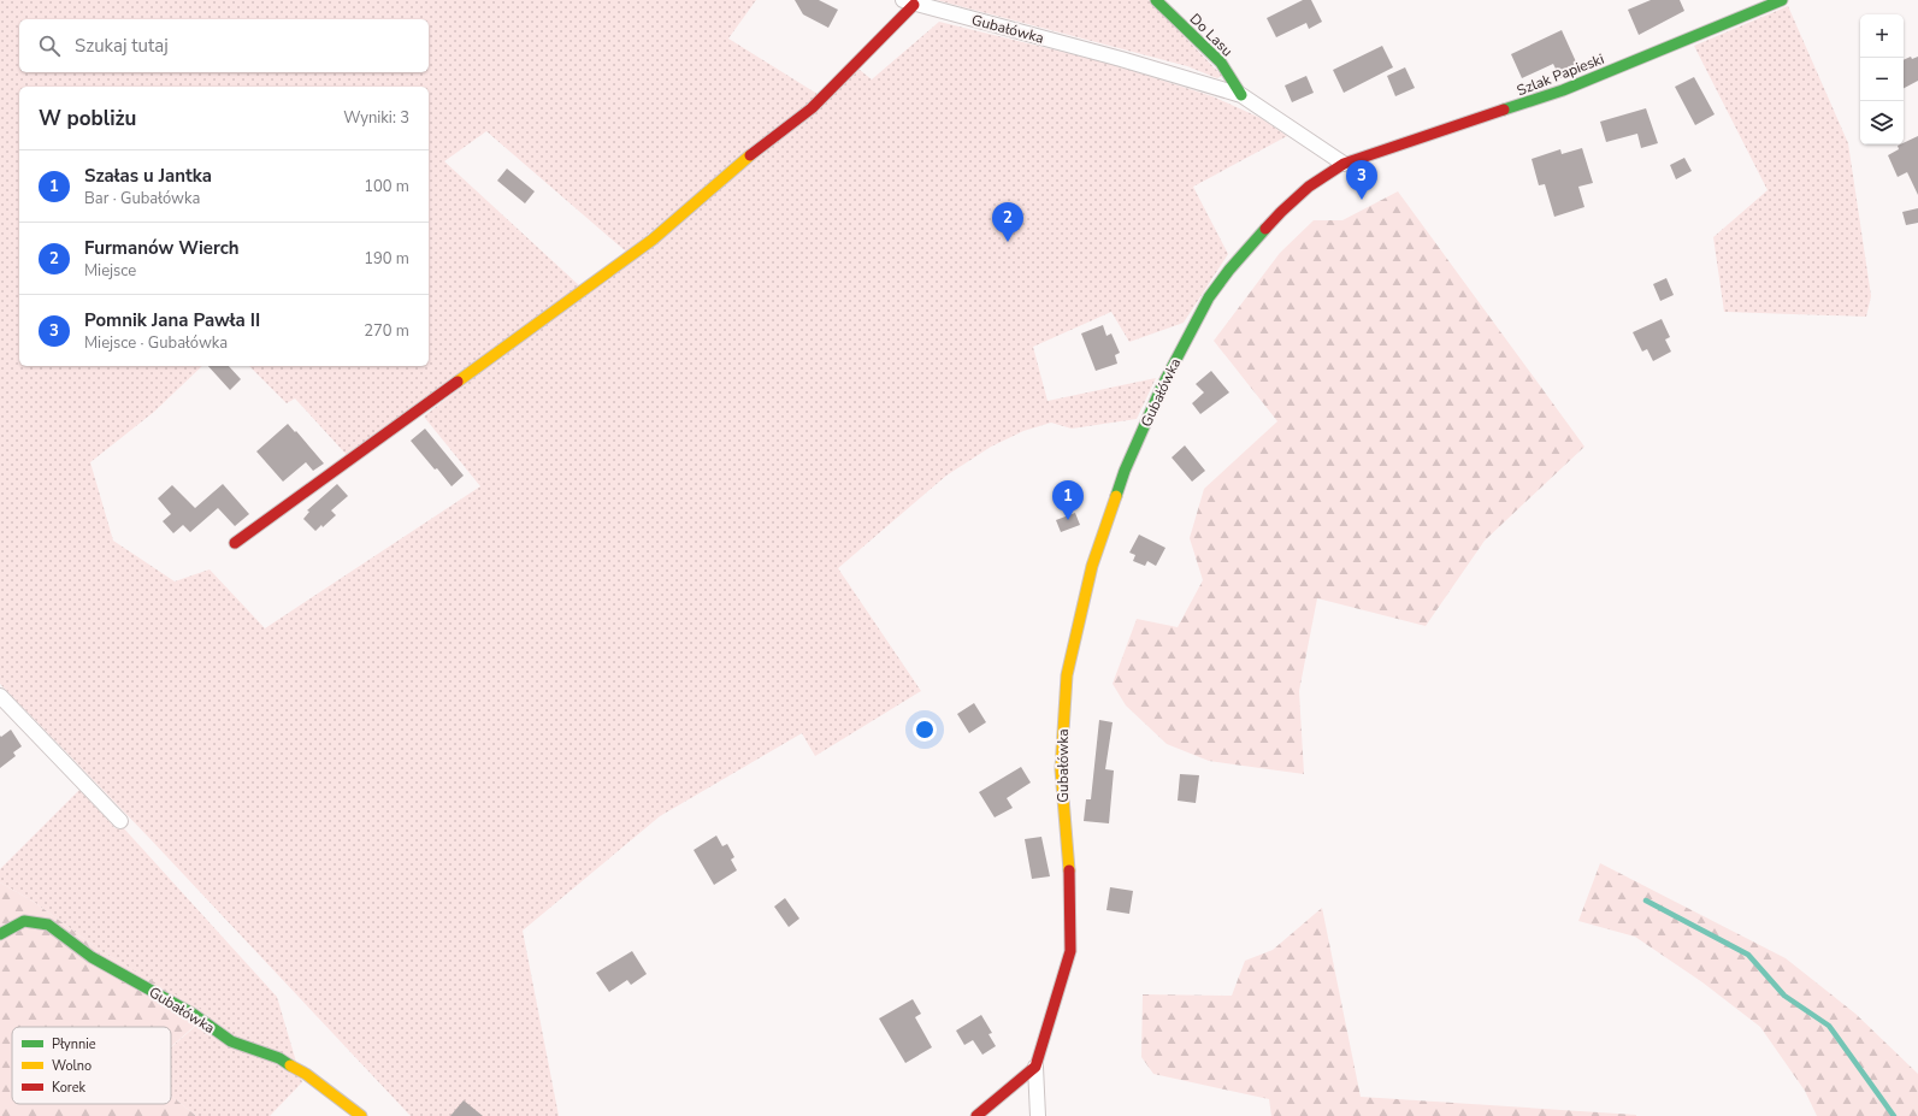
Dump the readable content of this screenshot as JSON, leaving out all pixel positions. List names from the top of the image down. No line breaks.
{"streets":{"street":["Gubałówka","Do Lasu","Szlak Papieski"]},"crossings":[["Gubałówka","Do Lasu"],["Gubałówka","Szlak Papieski"]],"legend":["Płynnie","Wolno","Korek"],"page":{"map_buttons":["+","−"],"search":"Szukaj tutaj","heading":["W pobliżu","Wyniki: 3"],"list":[{"mark":"1","name":"Szałas u Jantka","note":"Bar · Gubałówka","value":"100 m"},{"mark":"2","name":"Furmanów Wierch","note":"Miejsce","value":"190 m"},{"mark":"3","name":"Pomnik Jana Pawła II","note":"Miejsce · Gubałówka","value":"270 m"}],"pins":["3","2","1"]}}
